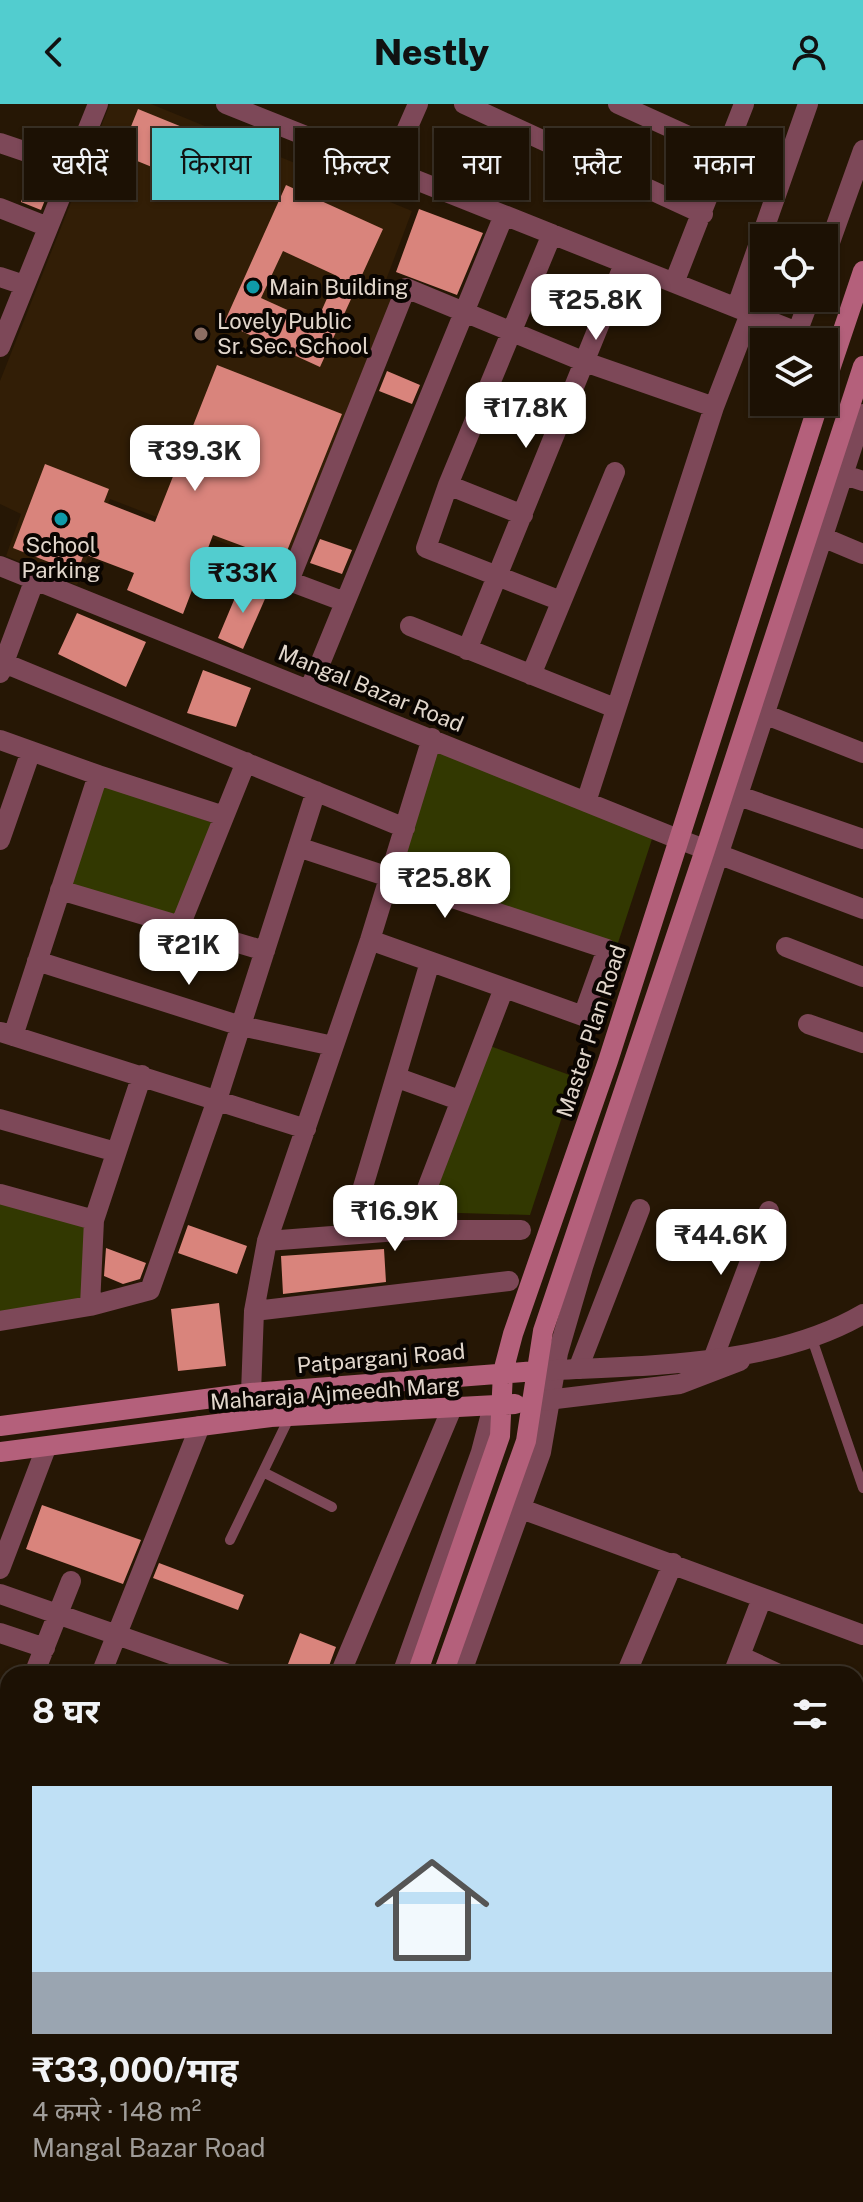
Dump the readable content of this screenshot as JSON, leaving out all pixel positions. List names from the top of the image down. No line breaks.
{"streets":{"main road":["Master Plan Road","Patparganj Road","Maharaja Ajmeedh Marg"],"street":["Mangal Bazar Road"]},"crossings":[["Mangal Bazar Road","Master Plan Road"],["Master Plan Road","Patparganj Road"],["Master Plan Road","Maharaja Ajmeedh Marg"],["Patparganj Road","Maharaja Ajmeedh Marg"]],"places":["Main Building","Lovely Public Sr. Sec. School","School Parking"],"page":{"header":"Nestly","chip":["खरीदें","किराया","फ़िल्टर","नया","फ़्लैट","मकान"],"price":["₹25.8K","₹17.8K","₹39.3K","₹33K","₹25.8K","₹21K","₹16.9K","₹44.6K"],"heading":"8 घर","list":[{"name":"₹33,000/माह","note":"4 कमरे · 148 m² · Mangal Bazar Road"}]}}
